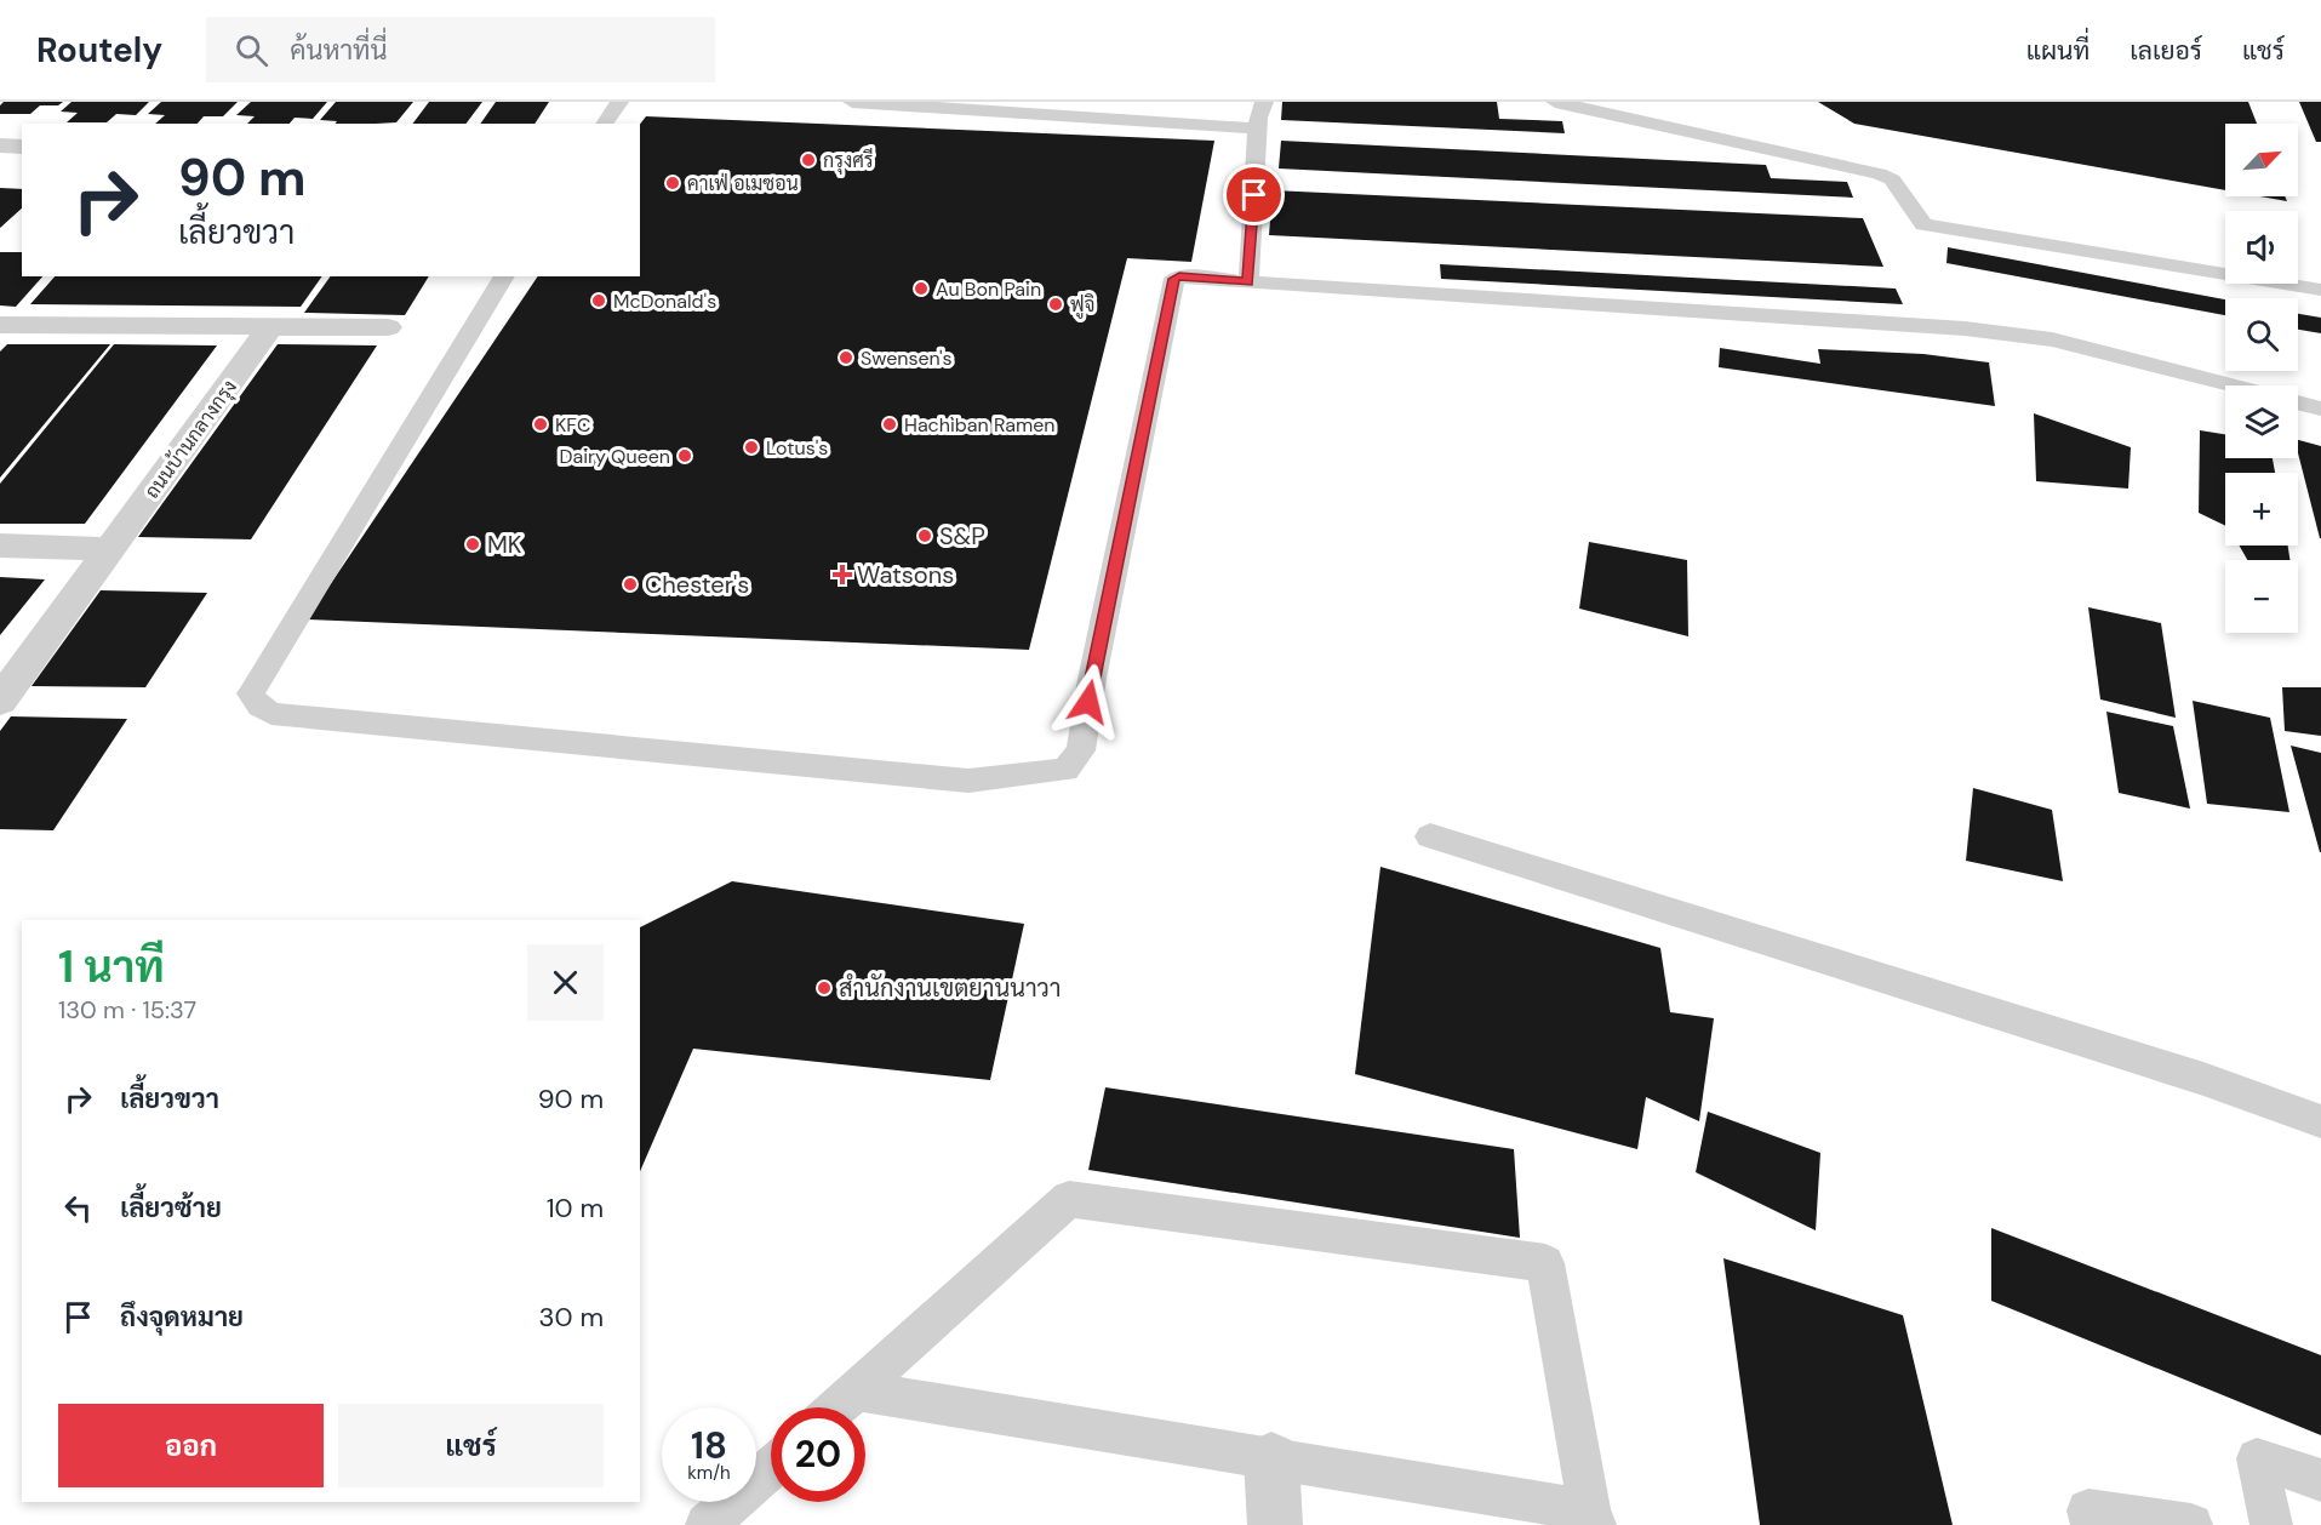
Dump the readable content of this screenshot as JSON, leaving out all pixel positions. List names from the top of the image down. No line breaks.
{"streets":{"street":["ถนนบ้านกลางกรุง"]},"places":{"other":["กรุงศรี","คาเฟ่ อเมซอน","Au Bon Pain","McDonald's","ฟูจิ","Swensen's","KFC","Hachiban Ramen","Lotus's","Dairy Queen","S&P","MK","Chester's","สำนักงานเขตยานนาวา"],"health":["Watsons"]},"north":"top right","page":{"header":"Routely","search":"ค้นหาที่นี่","nav":["แผนที่","เลเยอร์","แชร์"],"map_buttons":["+","−"],"turn":["90 m","เลี้ยวขวา"],"heading":["1 นาที","130 m · 15:37"],"list":[{"name":"เลี้ยวขวา","value":"90 m"},{"name":"เลี้ยวซ้าย","value":"10 m"},{"name":"ถึงจุดหมาย","value":"30 m"}],"buttons":["ออก","แชร์"],"speed":"18 km/h","limit":"20"}}
